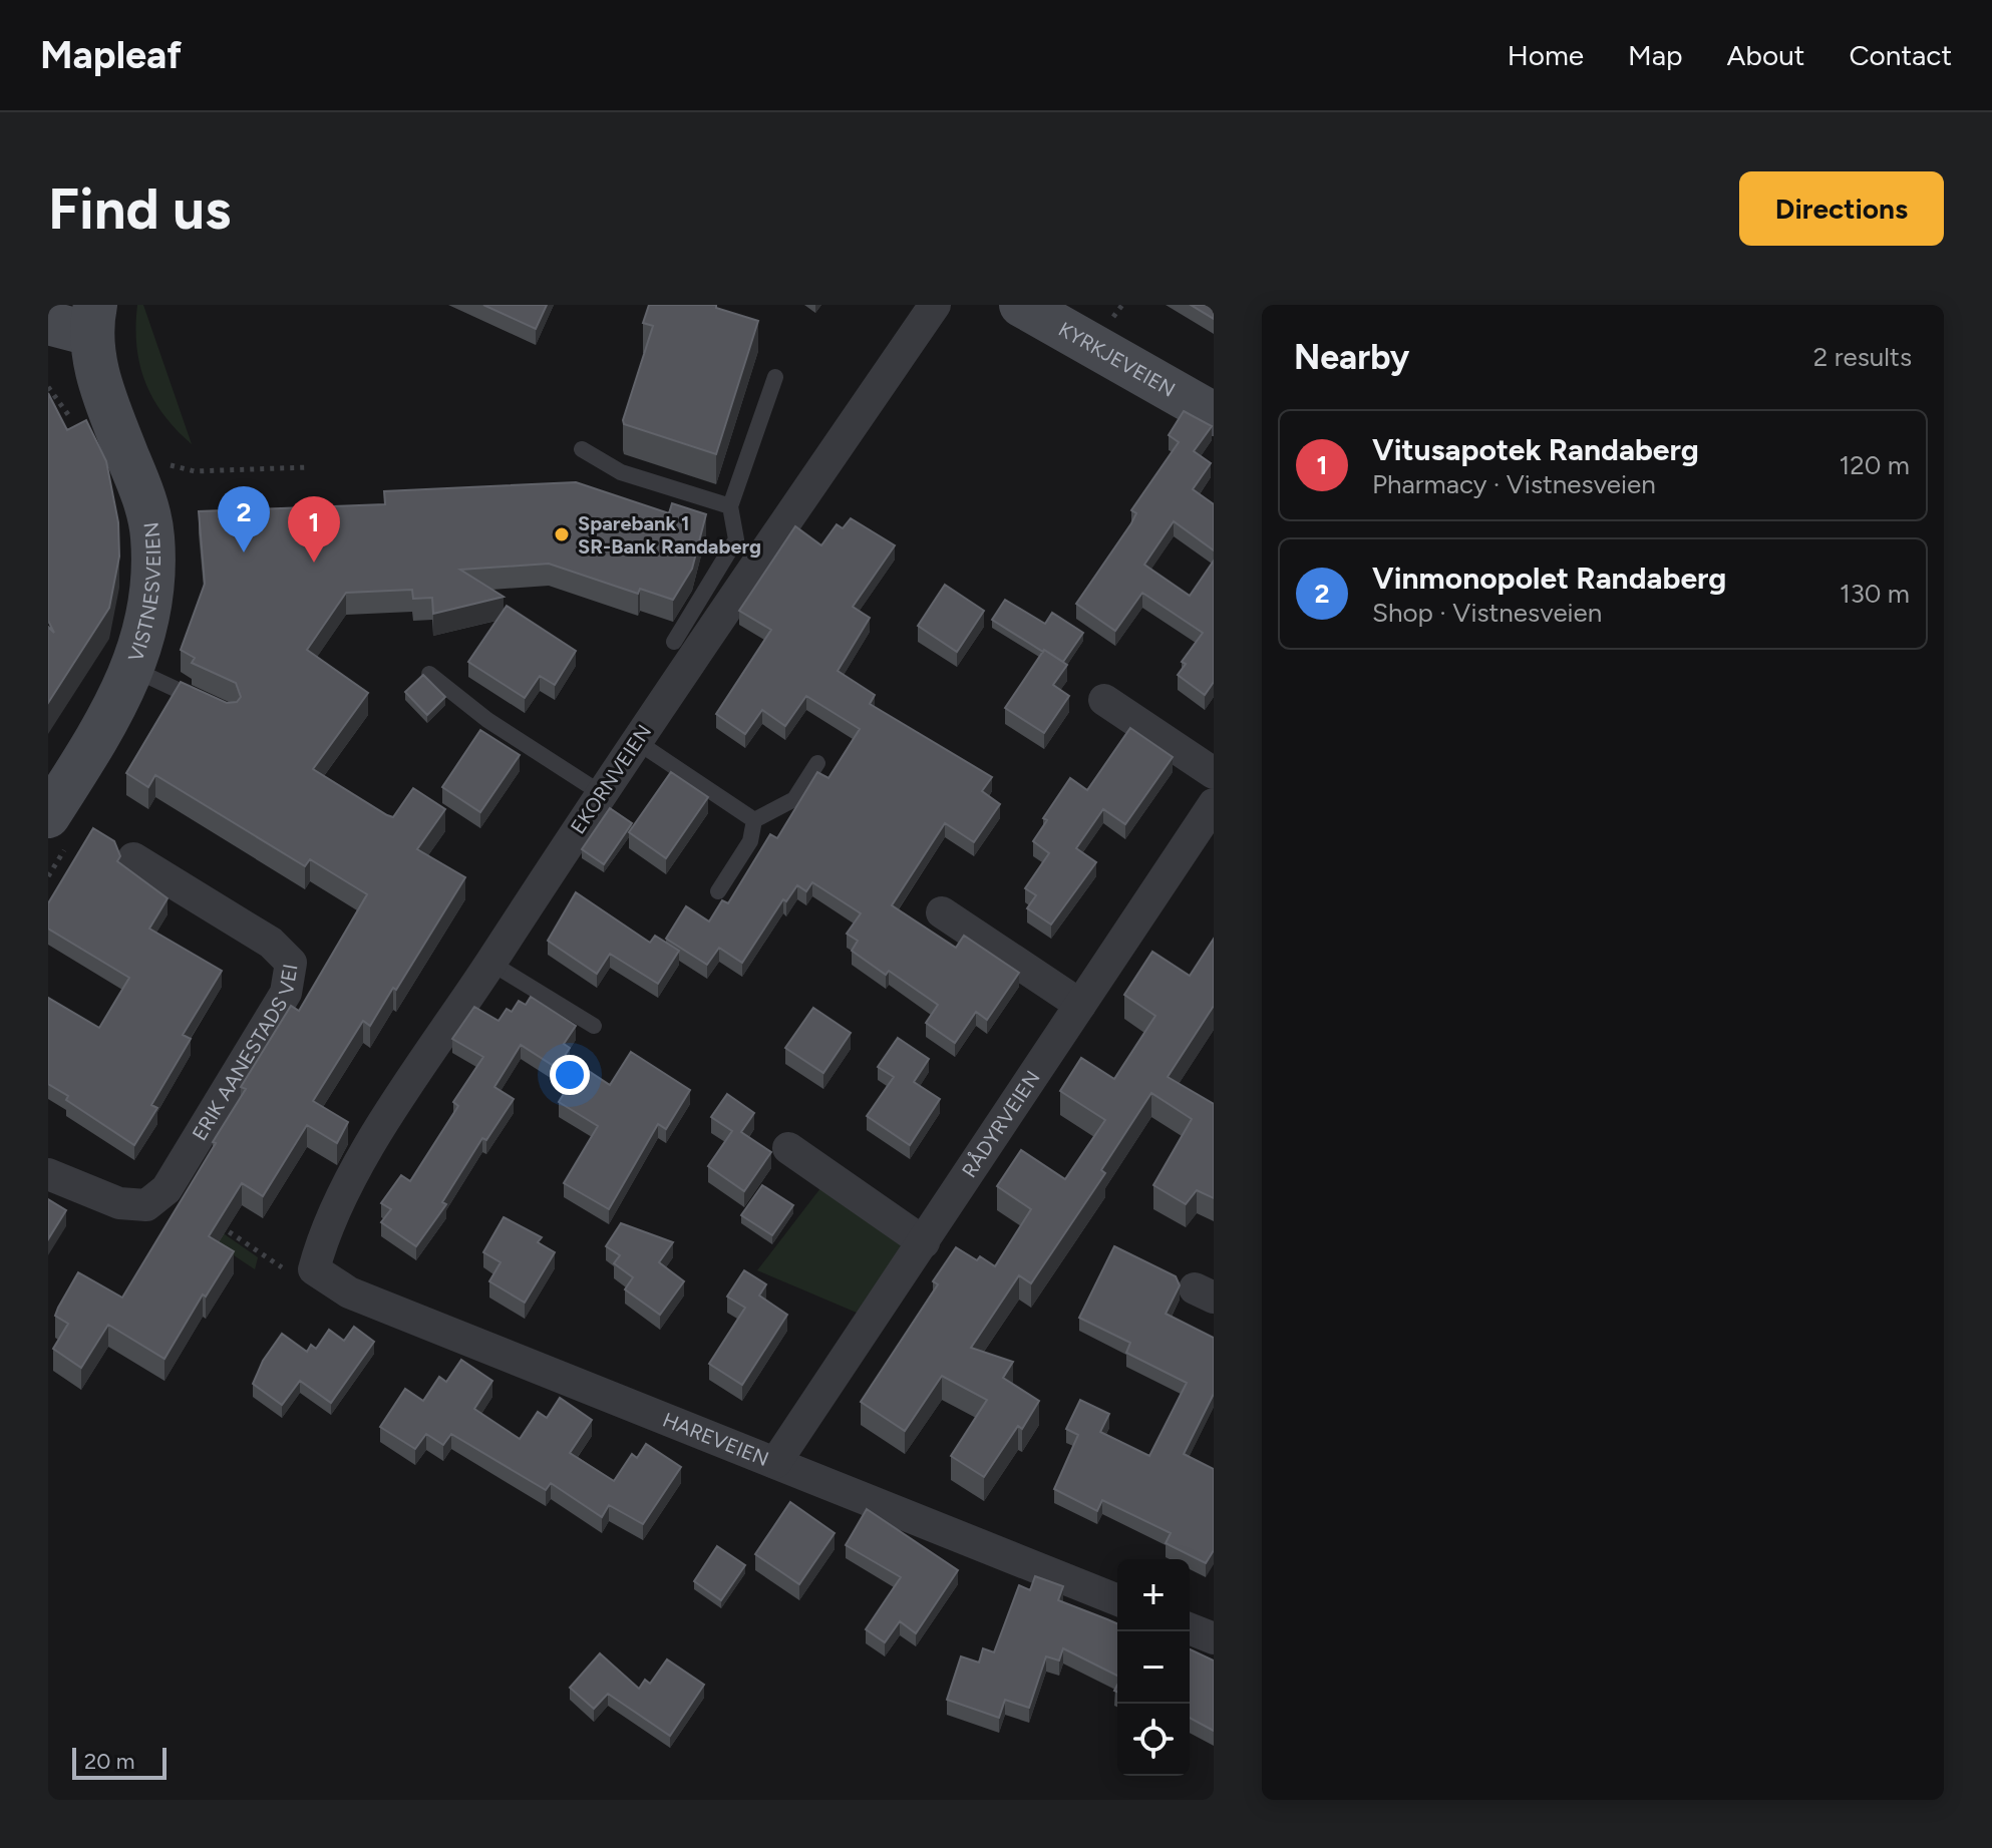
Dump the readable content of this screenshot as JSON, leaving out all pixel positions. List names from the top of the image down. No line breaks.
{"streets":{"main road":["KYRKJEVEIEN","VISTNESVEIEN"],"street":["EKORNVEIEN","ERIK AANESTADS VEI","RÅDYRVEIEN","HAREVEIEN"]},"crossings":[["EKORNVEIEN","HAREVEIEN"],["RÅDYRVEIEN","HAREVEIEN"]],"places":["Sparebank 1 SR-Bank Randaberg"],"scale_bar":"20 m","page":{"header":"Mapleaf","nav":["Home","Map","About","Contact"],"buttons":"Directions","title":"Find us","heading":["Nearby","2 results"],"list":[{"mark":"1","name":"Vitusapotek Randaberg","note":"Pharmacy · Vistnesveien","value":"120 m"},{"mark":"2","name":"Vinmonopolet Randaberg","note":"Shop · Vistnesveien","value":"130 m"}],"pins":["2","1"],"map_buttons":["+","−"],"scale":"20 m"}}
